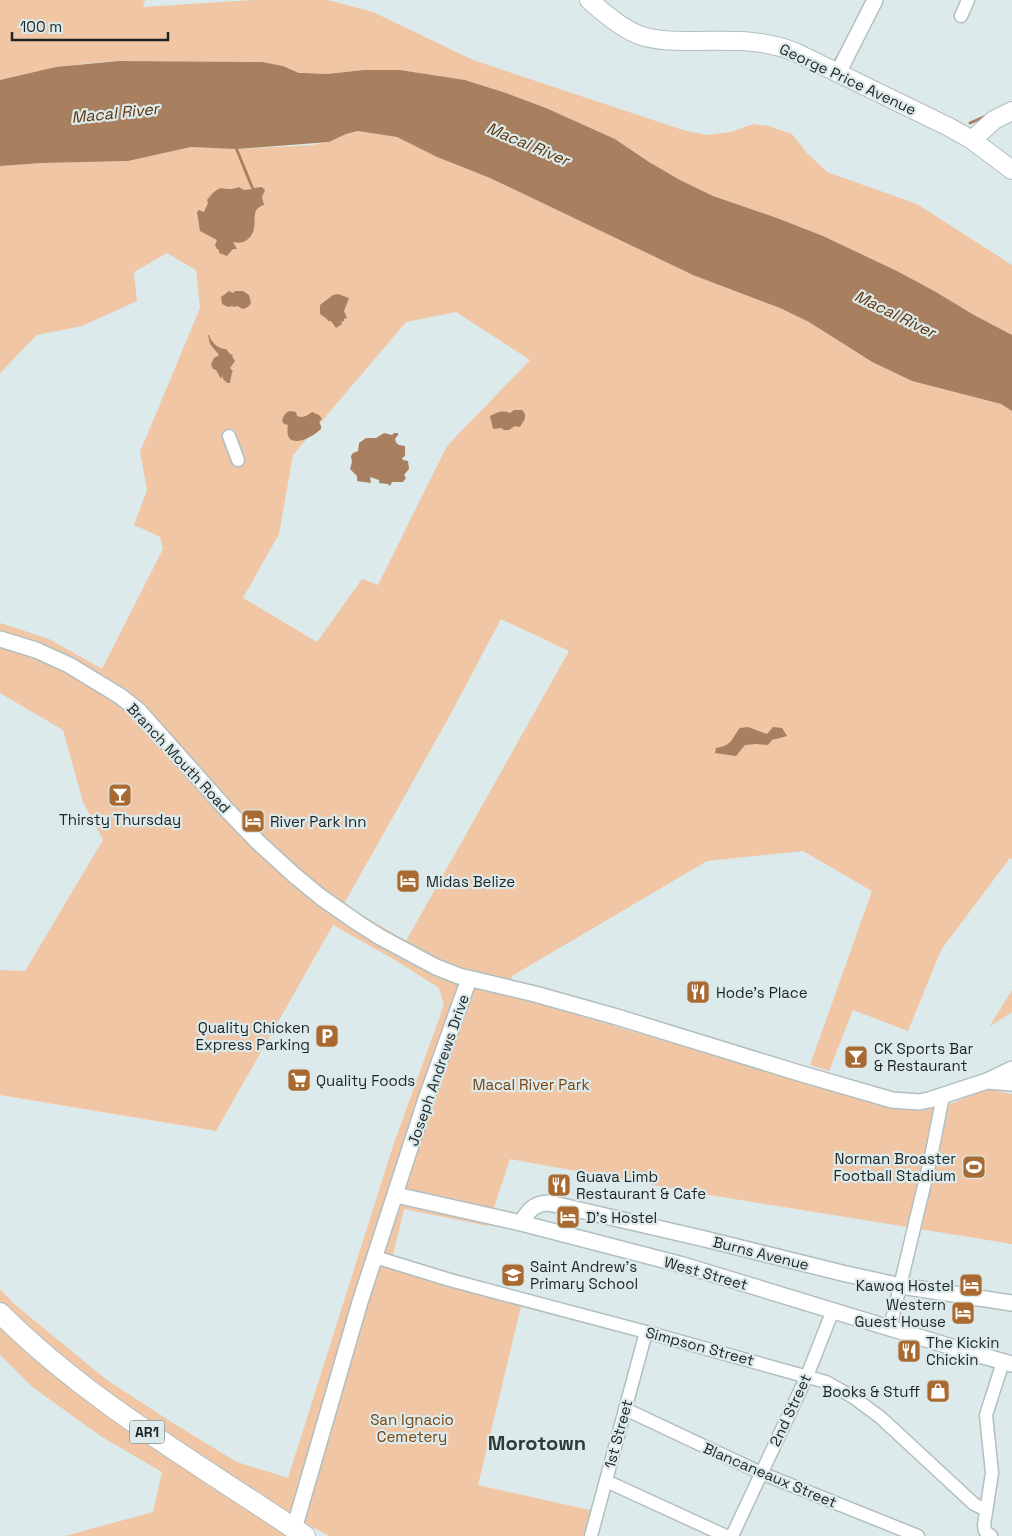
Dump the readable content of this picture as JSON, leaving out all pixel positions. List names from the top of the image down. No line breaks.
{"streets":{"highway":["AR1"],"main road":["George Price Avenue"],"street":["Branch Mouth Road","Joseph Andrews Drive","Burns Avenue","West Street","Simpson Street","2nd Street","1st Street","Blancaneaux Street"]},"crossings":[["Branch Mouth Road","Joseph Andrews Drive"],["Joseph Andrews Drive","West Street"],["Joseph Andrews Drive","Simpson Street"],["Joseph Andrews Drive","AR1"],["Burns Avenue","West Street"],["West Street","2nd Street"],["Simpson Street","2nd Street"],["Simpson Street","1st Street"],["2nd Street","Blancaneaux Street"],["1st Street","Blancaneaux Street"]],"districts":["Morotown"],"water":["Macal River"],"parks":["Macal River Park","San Ignacio Cemetery"],"places":{"bar":["Thirsty Thursday","CK Sports Bar & Restaurant"],"hotel":["River Park Inn","Midas Belize","D's Hostel","Kawoq Hostel","Western Guest House"],"restaurant":["Hode's Place","Guava Limb Restaurant & Cafe","The Kickin Chickin"],"parking":["Quality Chicken Express Parking"],"supermarket":["Quality Foods"],"sports":["Norman Broaster Football Stadium"],"school or university":["Saint Andrew's Primary School"],"shop":["Books & Stuff"]},"scale_bar":"100 m"}
